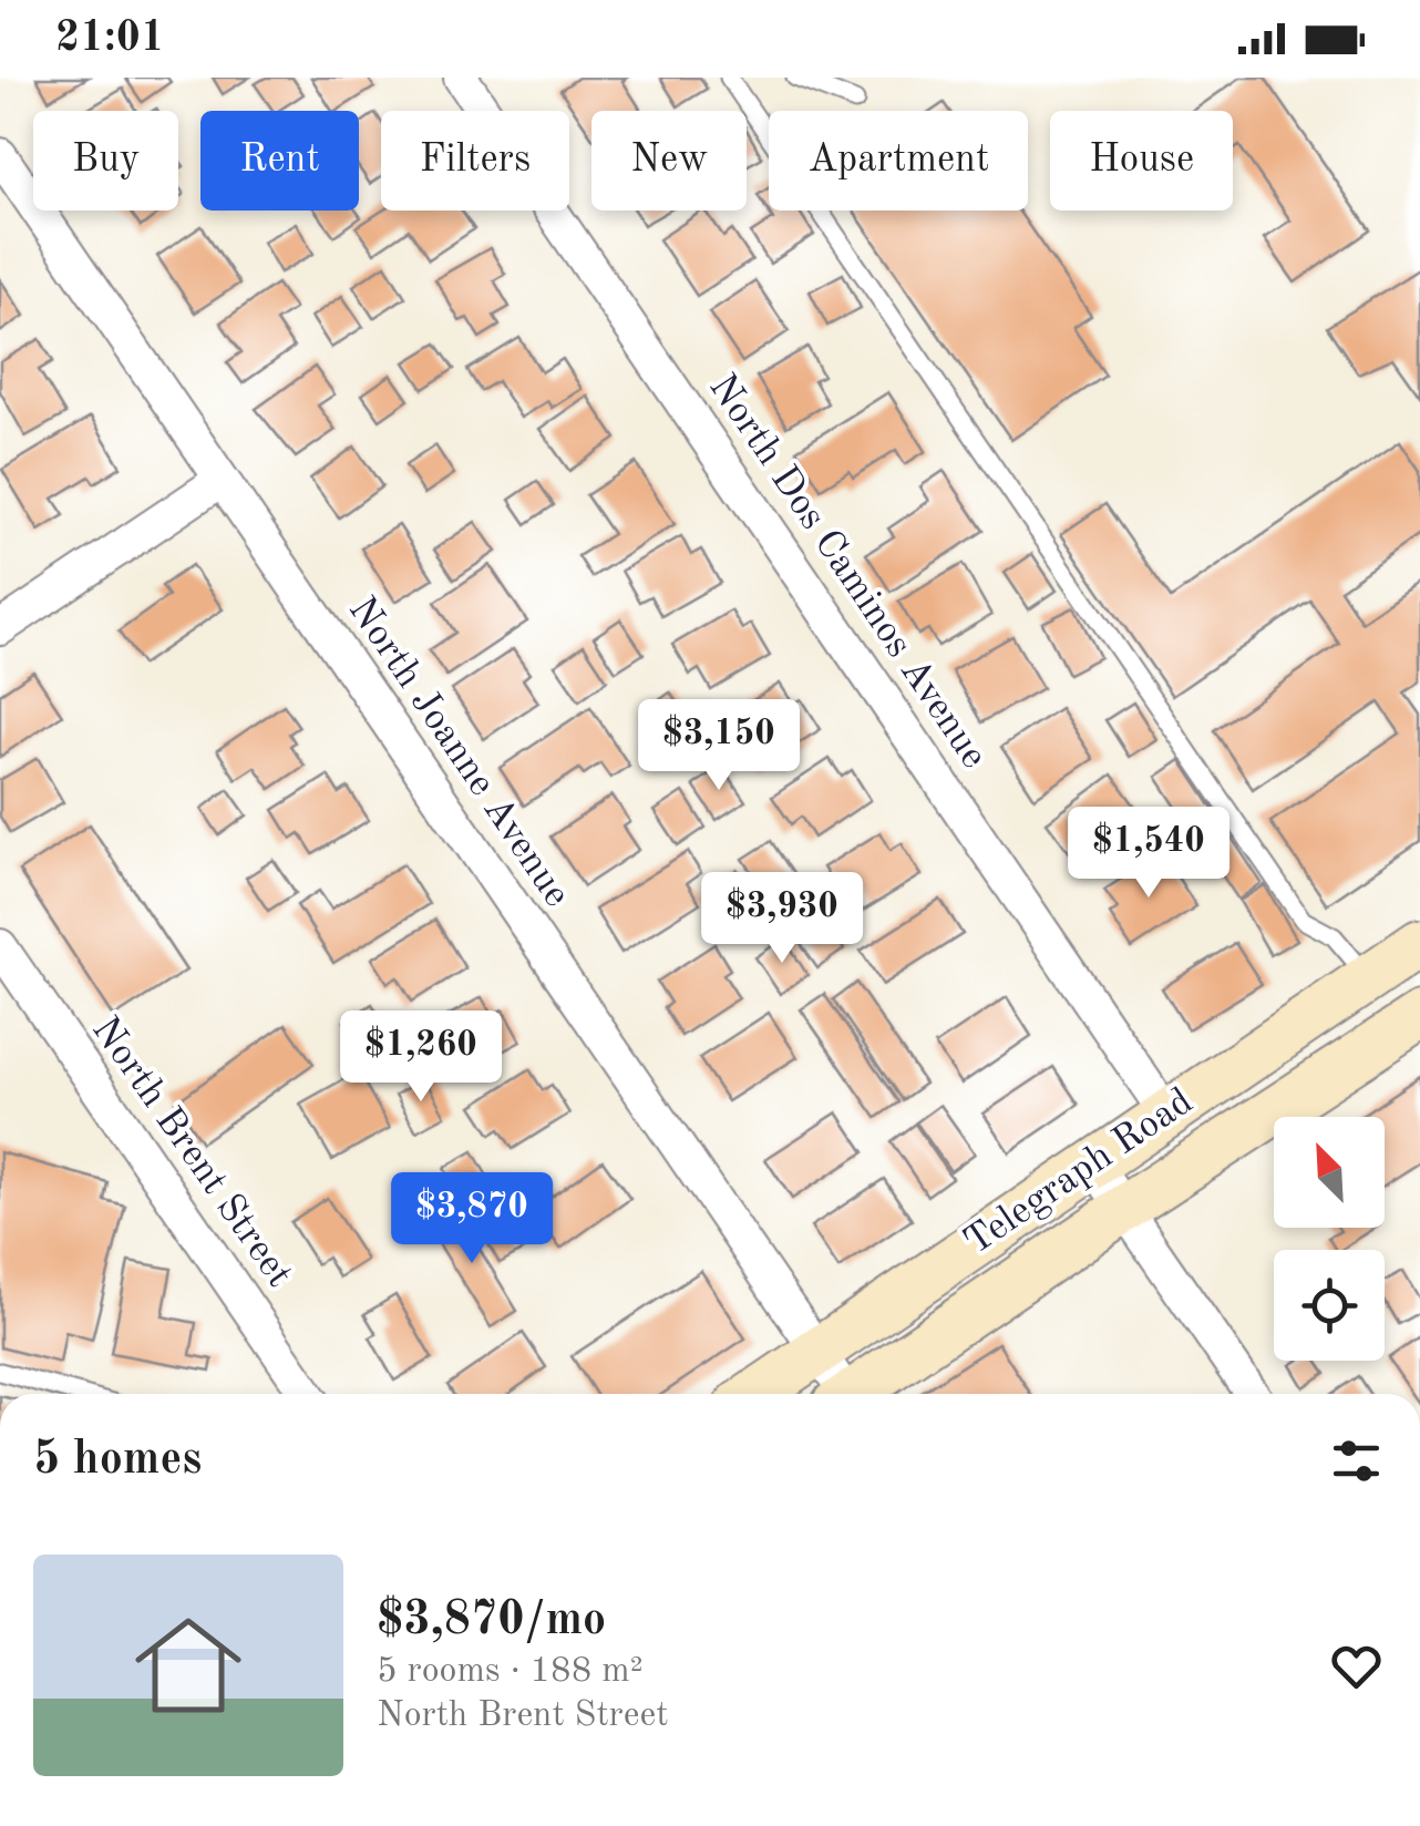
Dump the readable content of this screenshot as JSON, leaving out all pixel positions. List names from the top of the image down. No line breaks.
{"streets":{"main road":["Telegraph Road"],"street":["North Dos Caminos Avenue","North Joanne Avenue","North Brent Street"]},"crossings":[["North Dos Caminos Avenue","Telegraph Road"],["North Joanne Avenue","Telegraph Road"]],"north":"top left","page":{"status":"21:01","chip":["Buy","Rent","Filters","New","Apartment","House"],"price":["$3,150","$1,540","$3,930","$1,260","$3,870"],"heading":"5 homes","list":[{"name":"$3,870/mo","note":"5 rooms · 188 m² · North Brent Street"}]}}
